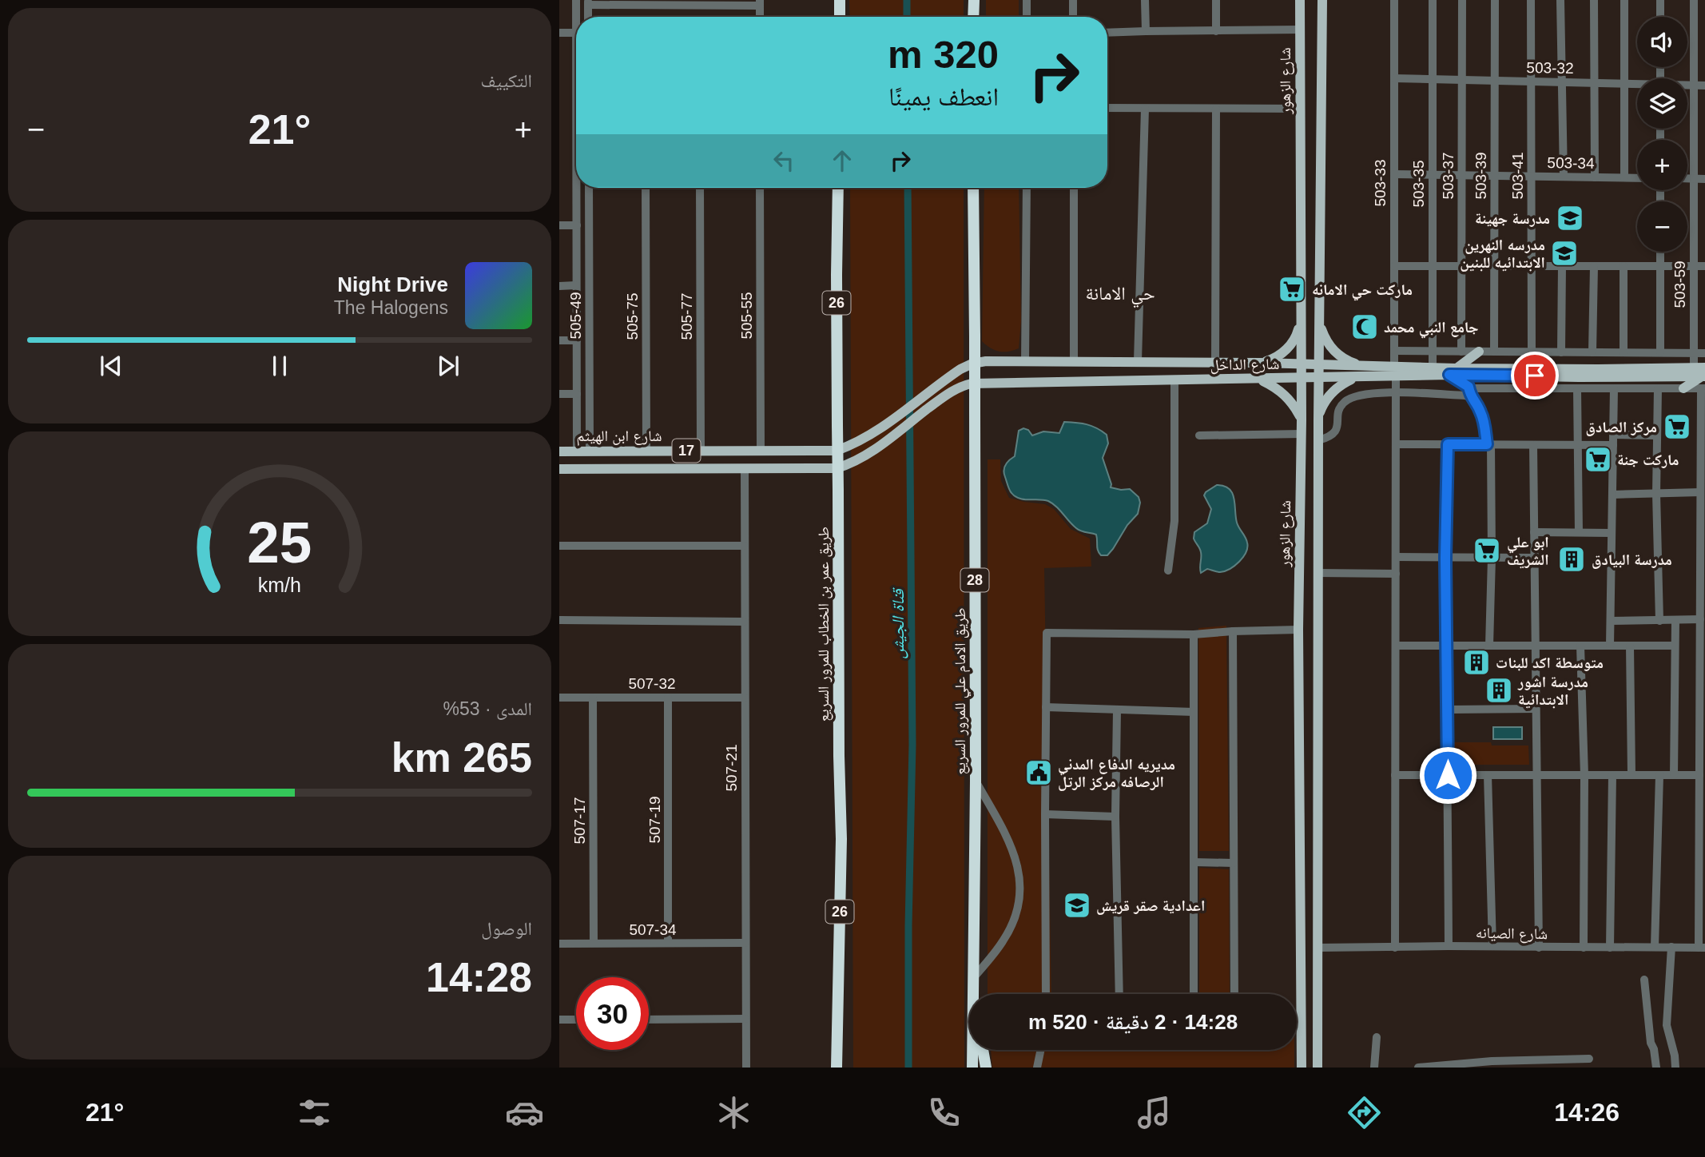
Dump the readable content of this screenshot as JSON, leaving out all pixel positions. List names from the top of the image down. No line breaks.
{"streets":{"highway":["26","28","طريق عمر بن الخطاب للمرور السريع","طريق الامام علي للمرور السريع"],"main road":["شارع الزهور","شارع الداخل","شارع ابن الهيثم","17"],"street":["503-32","503-34","503-37","503-39","503-41","503-33","503-35","503-59","505-49","505-55","505-75","505-77","507-32","507-21","507-19","507-17","507-34","شارع الصيانه"]},"crossings":[["503-32","503-37"],["503-32","503-39"],["503-32","503-41"],["503-32","503-33"],["503-32","503-35"],["503-32","503-59"],["شارع الزهور","شارع الداخل"],["503-34","503-37"],["503-34","503-39"],["503-34","503-41"],["503-34","503-33"],["503-34","503-35"],["503-33","شارع الداخل"],["503-33","شارع الصيانه"],["503-35","شارع الداخل"],["503-59","شارع الداخل"],["505-49","شارع ابن الهيثم"],["505-55","شارع ابن الهيثم"],["505-75","شارع ابن الهيثم"],["505-77","شارع ابن الهيثم"],["شارع الداخل","شارع ابن الهيثم"],["شارع الداخل","17"],["شارع الداخل","507-21"],["17","507-21"],["507-32","507-21"],["507-32","507-19"],["507-32","507-17"],["507-21","507-34"],["507-19","507-34"],["507-17","507-34"]],"districts":["حي الامانة"],"water":["قناة الجيش"],"places":{"school or university":["مدرسة جهينة","مدرسه النهرين الابتدائيه للبنين","اعدادية صقر قريش"],"supermarket":["ماركت حي الامانه","مركز الصادق","ماركت جنة","ابو علي الشريف"],"mosque":["جامع النبي محمد"],"building":["مدرسة البيادق","متوسطة اكد للبنات","مدرسة اشور الابتدائية"],"public building":["مديريه الدفاع المدني الرصافه مركز الرتل"]},"page":{"tile":["التكييف",["المدى · 53%","265 km"],["الوصول","14:28"]],"map_buttons":["+","−"],"turn":["320 m","انعطف يمينًا"],"heat":["−","21°","+"],"song":["Night Drive","The Halogens"],"limit":"30","trip":"14:28 · 2 دقيقة · 520 m","tabs":["14:26","21°"],"gauge":["25","km/h"]}}
